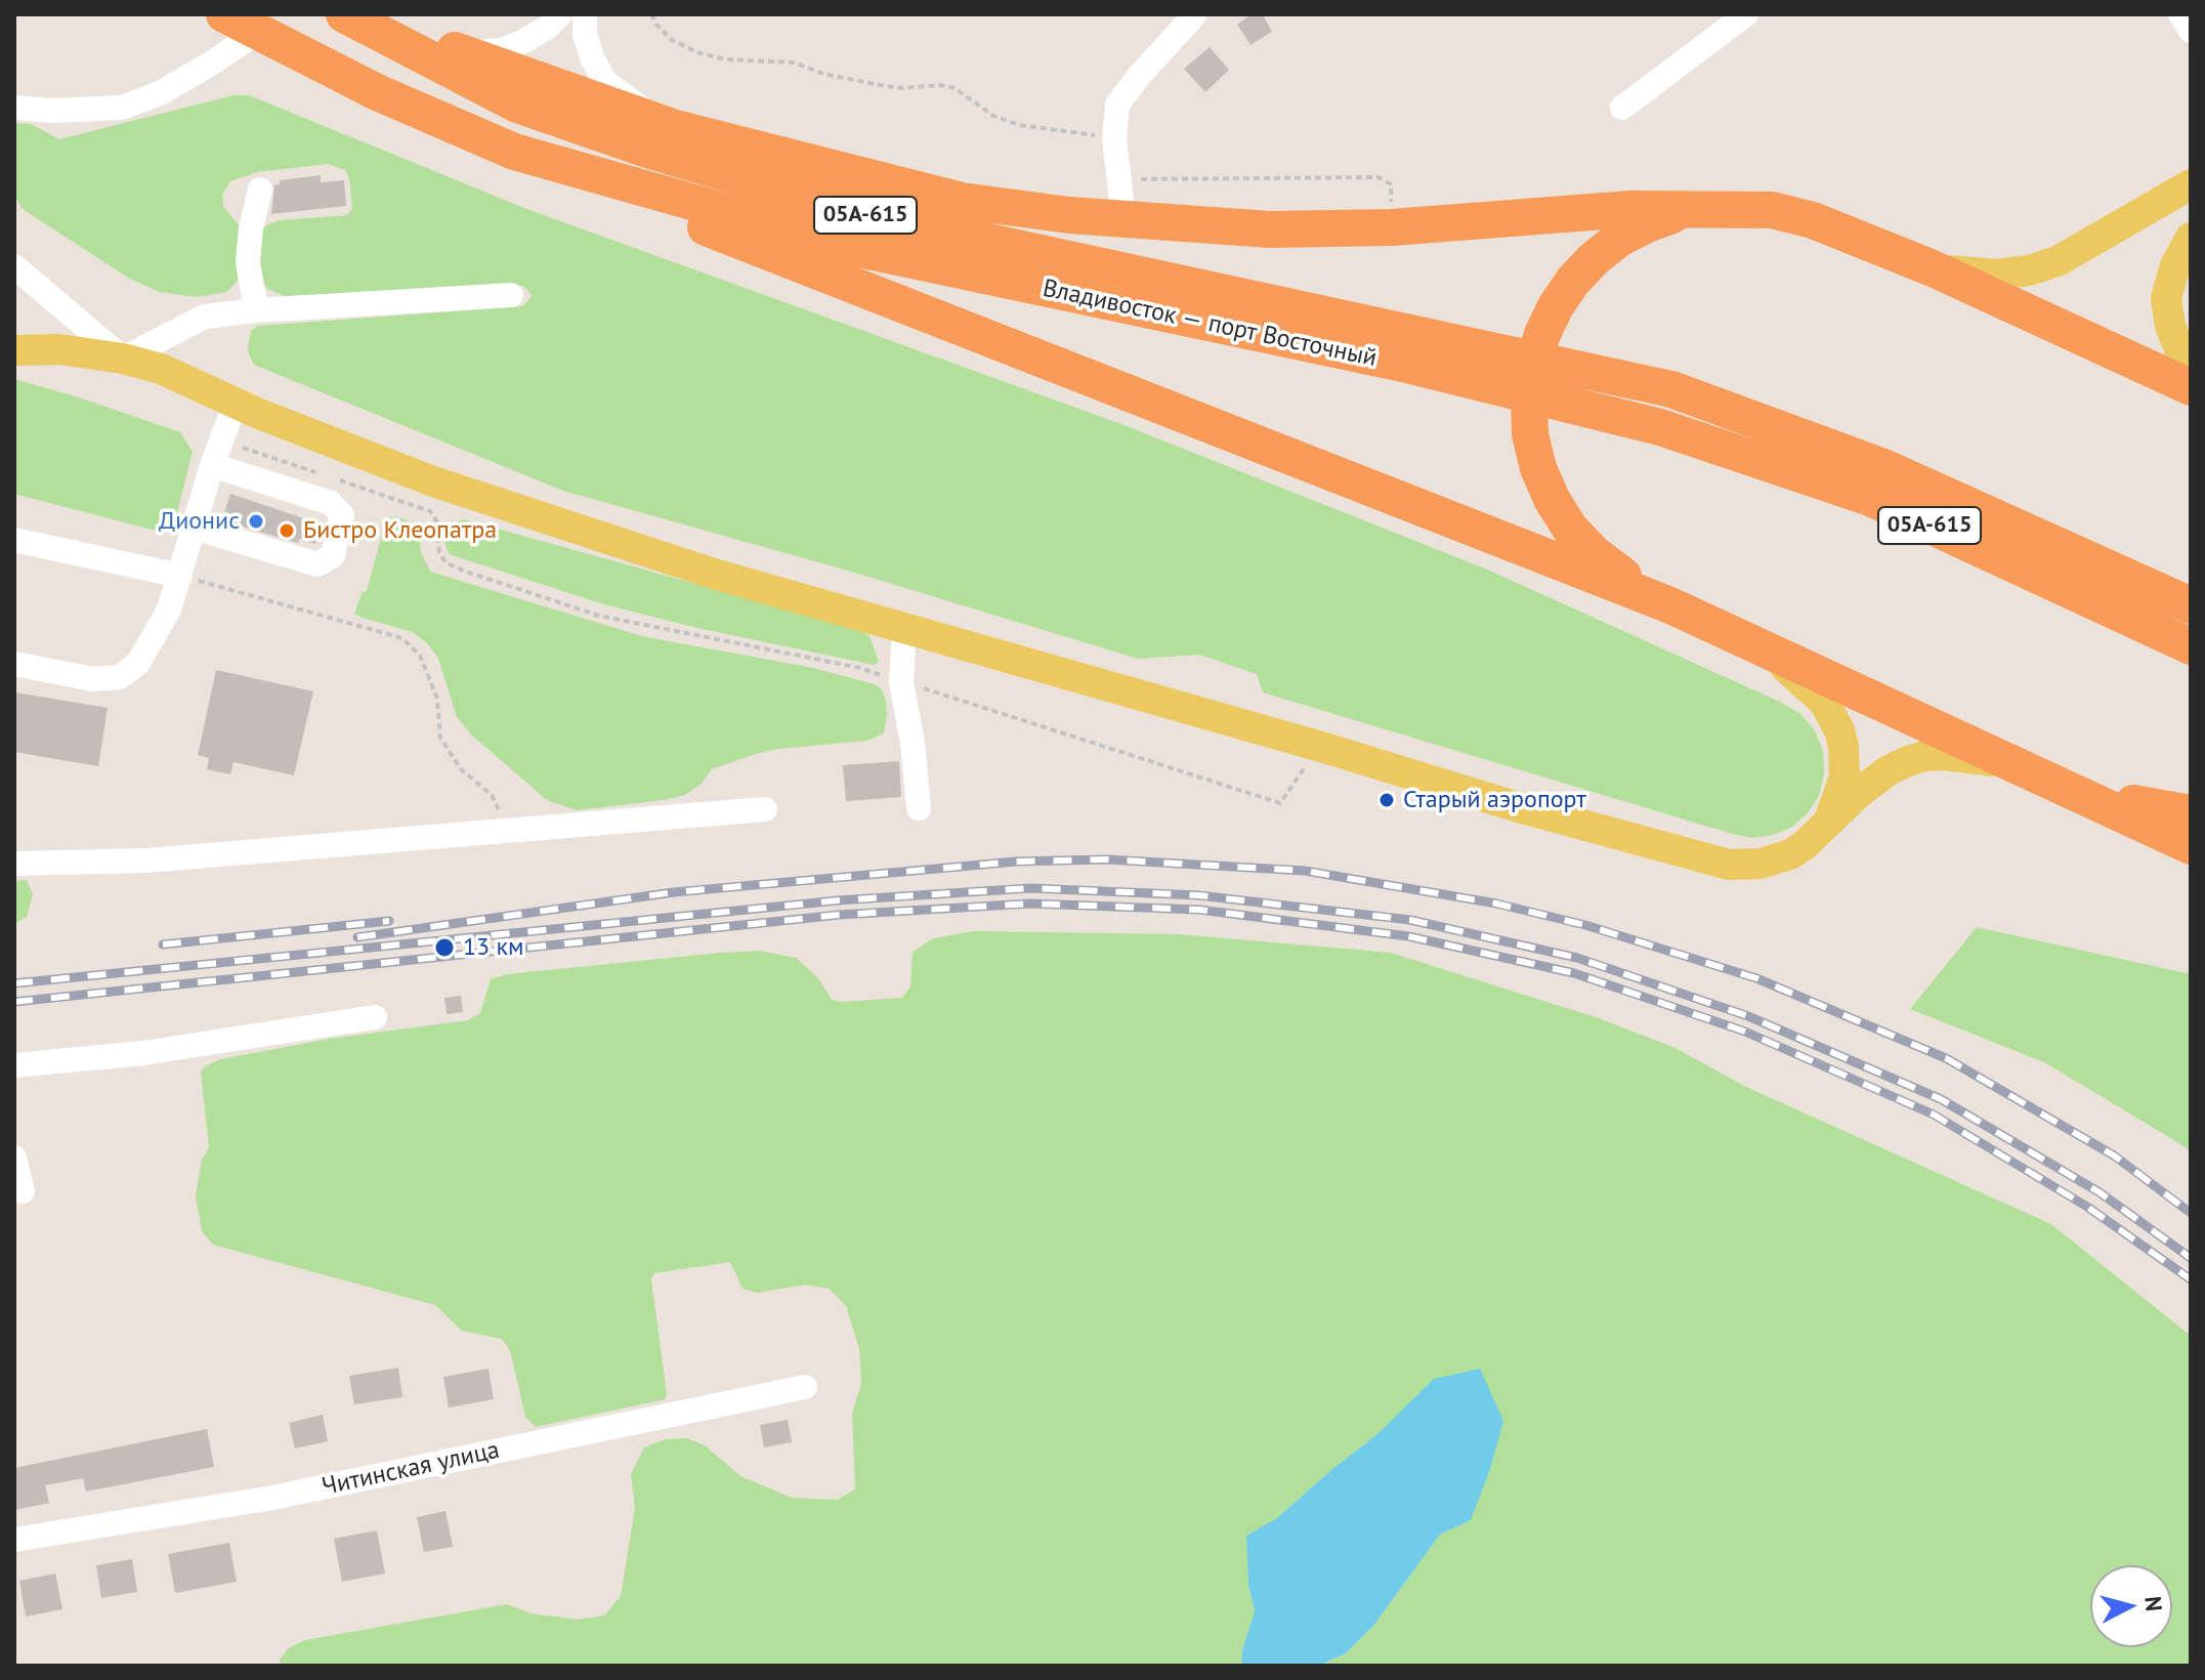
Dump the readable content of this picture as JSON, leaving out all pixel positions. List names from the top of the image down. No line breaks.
{"streets":{"highway":["05А-615","Владивосток — порт Восточный"],"street":["Читинская улица"]},"places":["Дионис","Бистро Клеопатра","Старый аэропорт","13 км"],"north":"right"}
